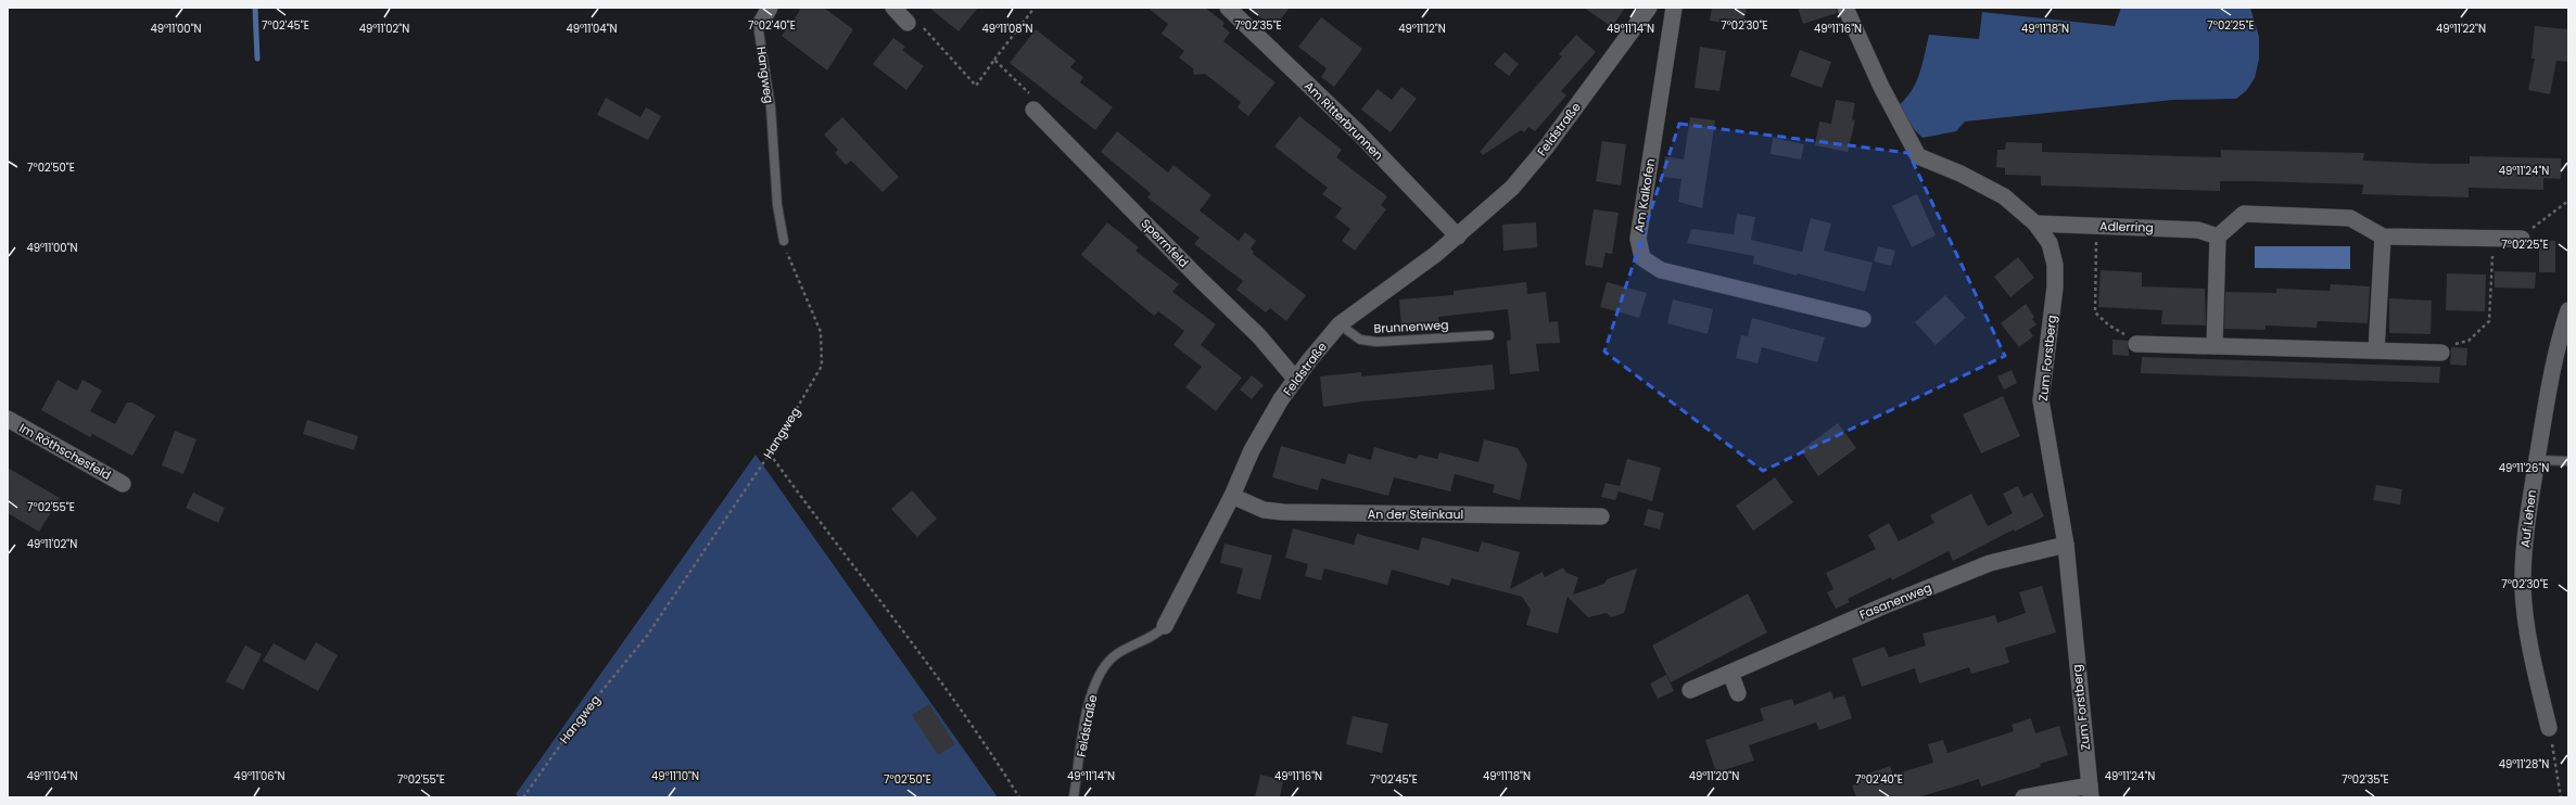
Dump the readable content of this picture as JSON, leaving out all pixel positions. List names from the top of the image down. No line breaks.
{"streets":{"street":["Hangweg","Am Ritterbrunnen","Feldstraße","Am Kalkofen","Adlerring","Sperrnfeld","Zum Forstberg","Im Röthschesfeld","An der Steinkaul","Auf Lehen","Fasanenweg"],"lane":["Brunnenweg"]},"crossings":[["Am Ritterbrunnen","Feldstraße"],["Feldstraße","Sperrnfeld"],["Feldstraße","Brunnenweg"],["Feldstraße","An der Steinkaul"],["Adlerring","Zum Forstberg"],["Zum Forstberg","Fasanenweg"]],"coordinates":["7°02'45\"E","7°02'40\"E","7°02'35\"E","7°02'30\"E","7°02'25\"E","49°11'00\"N","49°11'02\"N","49°11'04\"N","49°11'08\"N","49°11'12\"N","49°11'14\"N","49°11'16\"N","49°11'18\"N","49°11'22\"N","7°02'50\"E","49°11'24\"N","49°11'26\"N","7°02'55\"E","49°11'28\"N","49°11'06\"N","49°11'10\"N","49°11'20\"N"]}
